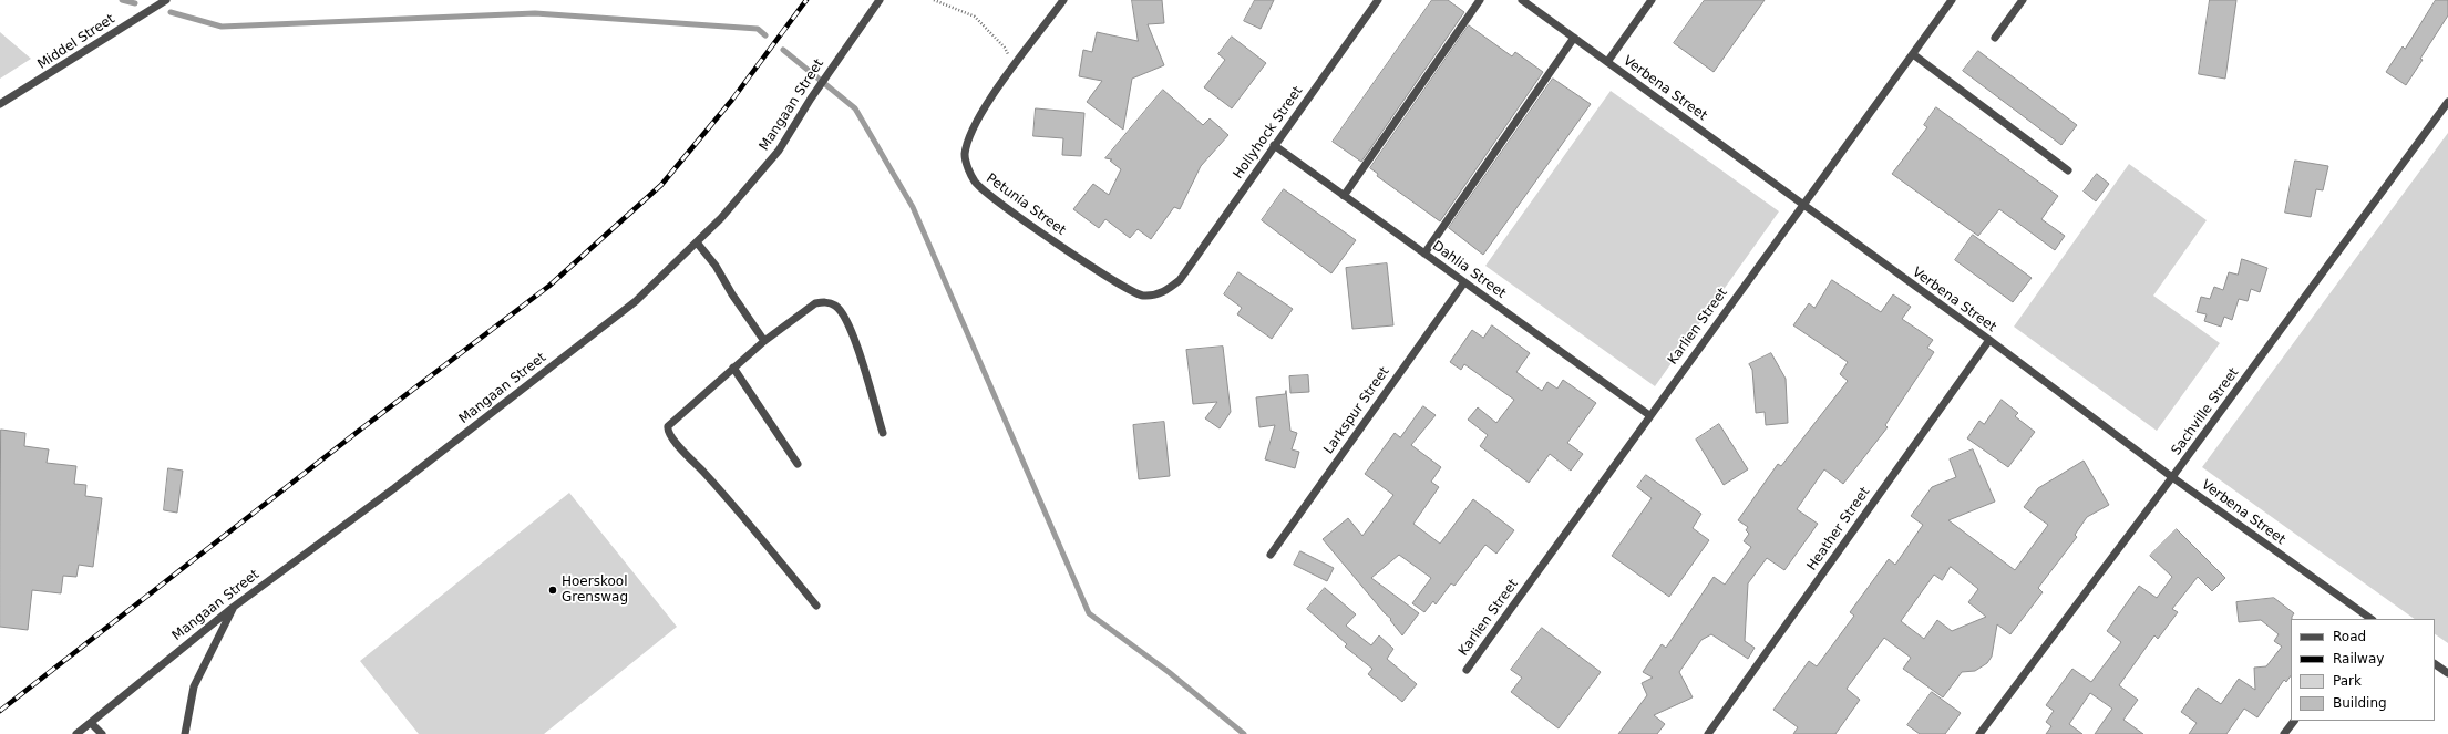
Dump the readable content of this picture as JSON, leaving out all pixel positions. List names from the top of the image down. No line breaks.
{"streets":{"street":["Middel Street","Verbena Street","Mangaan Street","Hollyhock Street","Petunia Street","Dahlia Street","Karlien Street","Larkspur Street","Sachville Street","Heather Street"]},"crossings":[["Verbena Street","Karlien Street"],["Verbena Street","Sachville Street"],["Verbena Street","Heather Street"],["Hollyhock Street","Petunia Street"],["Hollyhock Street","Dahlia Street"],["Dahlia Street","Karlien Street"],["Dahlia Street","Larkspur Street"]],"places":["Hoerskool Grenswag"],"legend":["Road","Railway","Park","Building"]}
